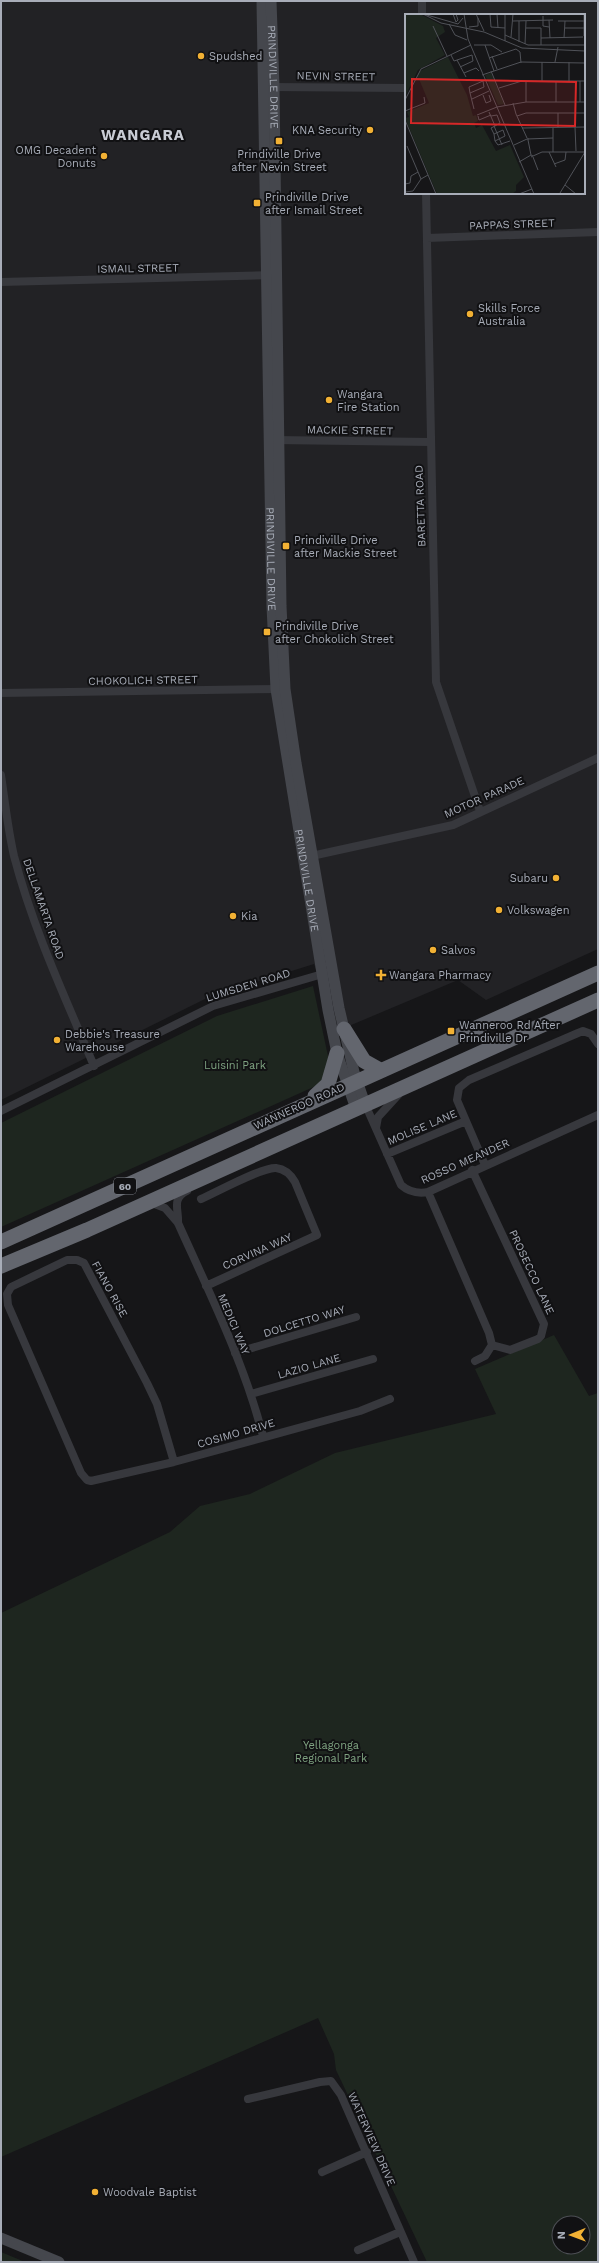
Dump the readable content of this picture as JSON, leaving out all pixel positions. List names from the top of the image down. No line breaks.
{"streets":{"highway":["WANNEROO ROAD","60"],"street":["NEVIN STREET","PRINDIVILLE DRIVE","PAPPAS STREET","ISMAIL STREET","MACKIE STREET","BARETTA ROAD","CHOKOLICH STREET","MOTOR PARADE","DELLAMARTA ROAD","LUMSDEN ROAD","MOLISE LANE","ROSSO MEANDER","CORVINA WAY","PROSECCO LANE","FIANO RISE","DOLCETTO WAY","MEDICI WAY","LAZIO LANE","COSIMO DRIVE","WATERVIEW DRIVE"]},"crossings":[["NEVIN STREET","PRINDIVILLE DRIVE"],["PRINDIVILLE DRIVE","ISMAIL STREET"],["PRINDIVILLE DRIVE","MACKIE STREET"],["PRINDIVILLE DRIVE","CHOKOLICH STREET"],["PRINDIVILLE DRIVE","MOTOR PARADE"],["PRINDIVILLE DRIVE","LUMSDEN ROAD"],["PRINDIVILLE DRIVE","WANNEROO ROAD"],["PRINDIVILLE DRIVE","ROSSO MEANDER"],["PRINDIVILLE DRIVE","60"],["PAPPAS STREET","BARETTA ROAD"],["MACKIE STREET","BARETTA ROAD"],["BARETTA ROAD","MOTOR PARADE"],["DELLAMARTA ROAD","LUMSDEN ROAD"],["MOLISE LANE","ROSSO MEANDER"],["ROSSO MEANDER","60"],["ROSSO MEANDER","PROSECCO LANE"],["60","MEDICI WAY"],["CORVINA WAY","MEDICI WAY"],["FIANO RISE","COSIMO DRIVE"],["DOLCETTO WAY","MEDICI WAY"],["MEDICI WAY","LAZIO LANE"],["MEDICI WAY","COSIMO DRIVE"]],"districts":["WANGARA"],"parks":["Luisini Park","Yellagonga Regional Park"],"places":{"other":["Spudshed","KNA Security","OMG Decadent Donuts","Skills Force Australia","Wangara Fire Station","Subaru","Volkswagen","Kia","Salvos","Debbie's Treasure Warehouse","Woodvale Baptist"],"transit":["Prindiville Drive after Nevin Street","Prindiville Drive after Ismail Street","Prindiville Drive after Mackie Street","Prindiville Drive after Chokolich Street","Wanneroo Rd After Prindiville Dr"],"health":["Wangara Pharmacy"]},"north":"left"}
